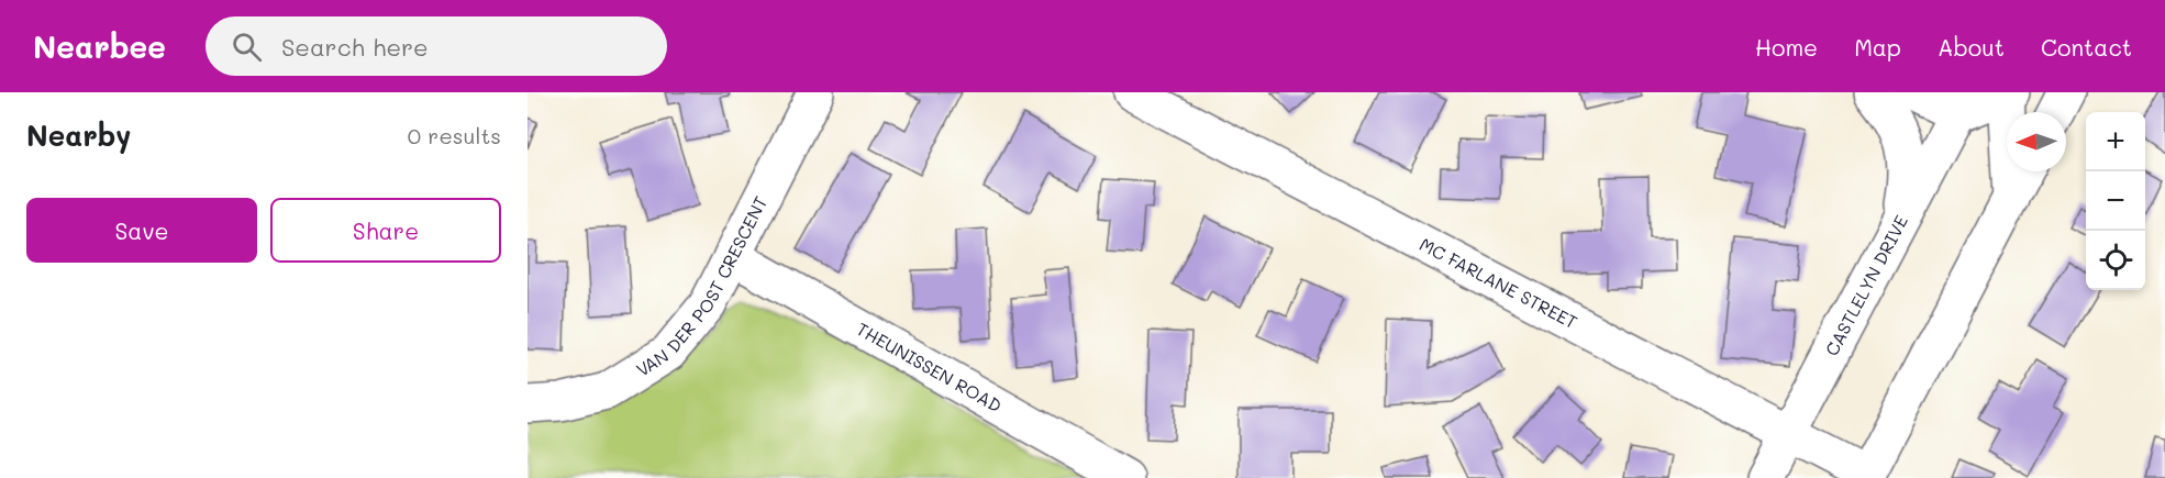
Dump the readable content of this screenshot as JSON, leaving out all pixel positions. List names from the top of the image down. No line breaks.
{"streets":{"street":["VAN DER POST CRESCENT","MC FARLANE STREET","CASTLELYN DRIVE","THEUNISSEN ROAD"]},"crossings":[["VAN DER POST CRESCENT","THEUNISSEN ROAD"],["MC FARLANE STREET","CASTLELYN DRIVE"]],"north":"left","page":{"header":"Nearbee","search":"Search here","nav":["Home","Map","About","Contact"],"heading":["Nearby","0 results"],"map_buttons":["+","−"],"buttons":["Save","Share"]}}
